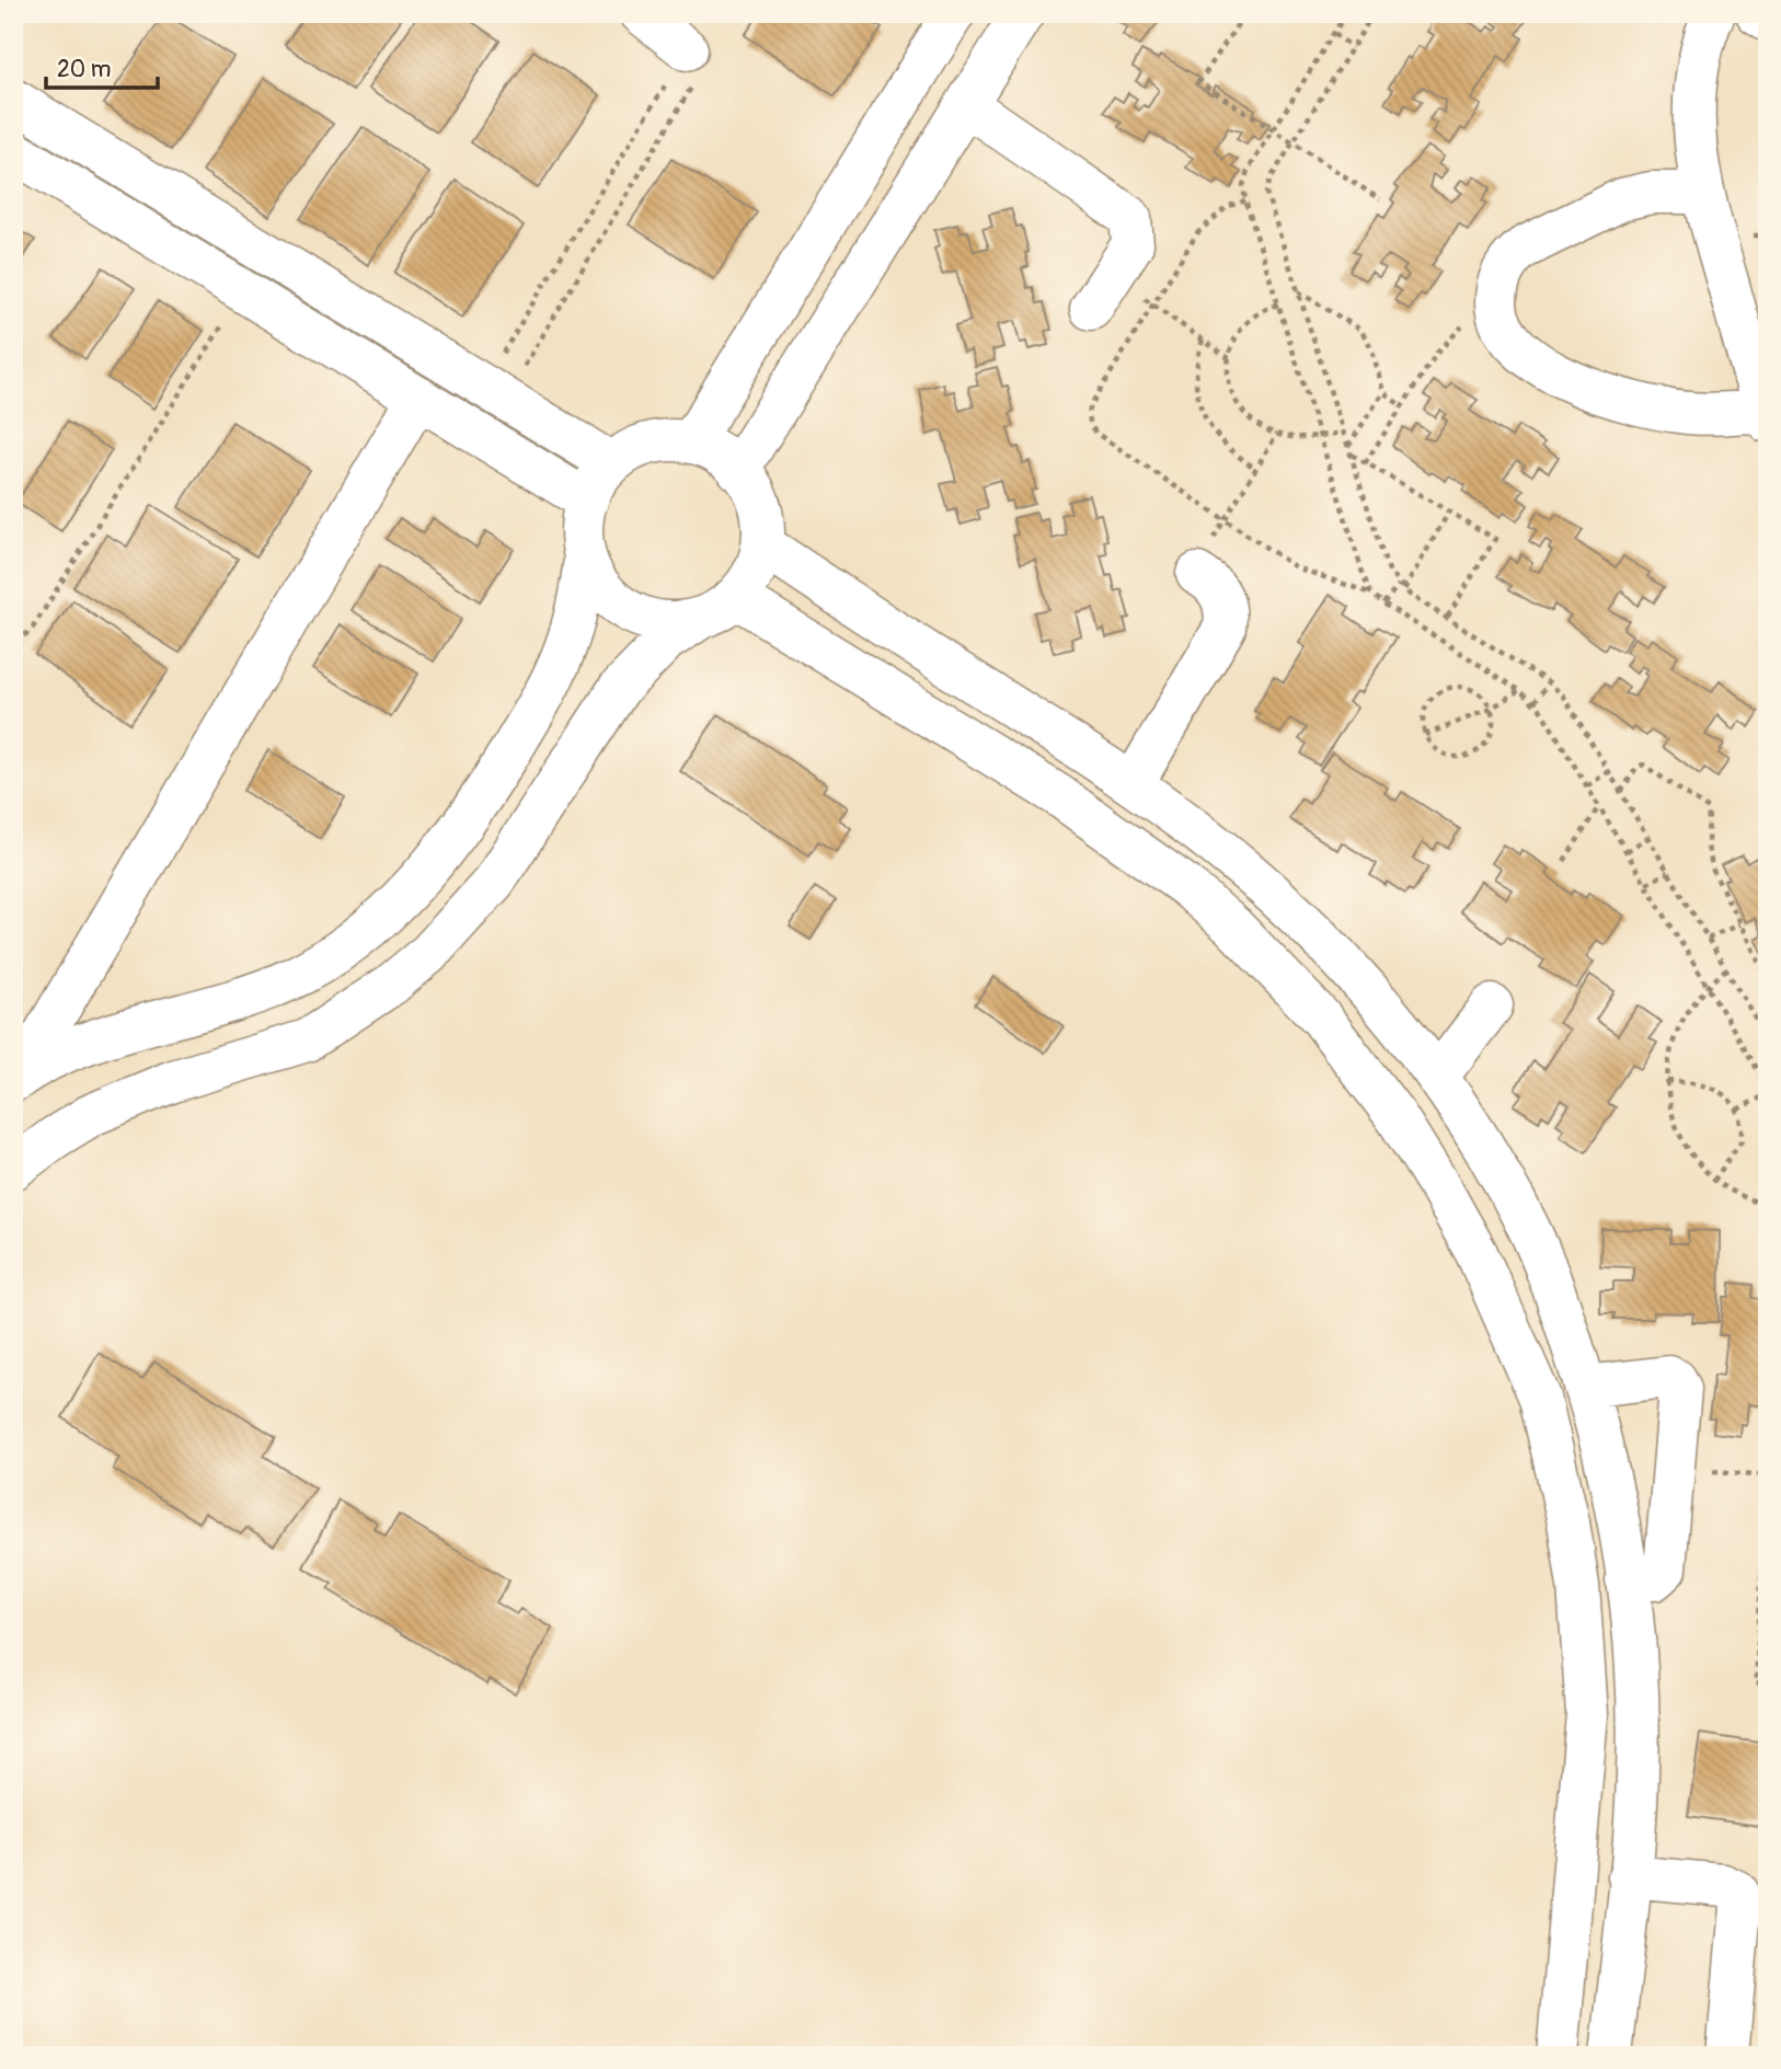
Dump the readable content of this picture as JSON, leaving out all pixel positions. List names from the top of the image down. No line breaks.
{"scale_bar":"20 m"}
